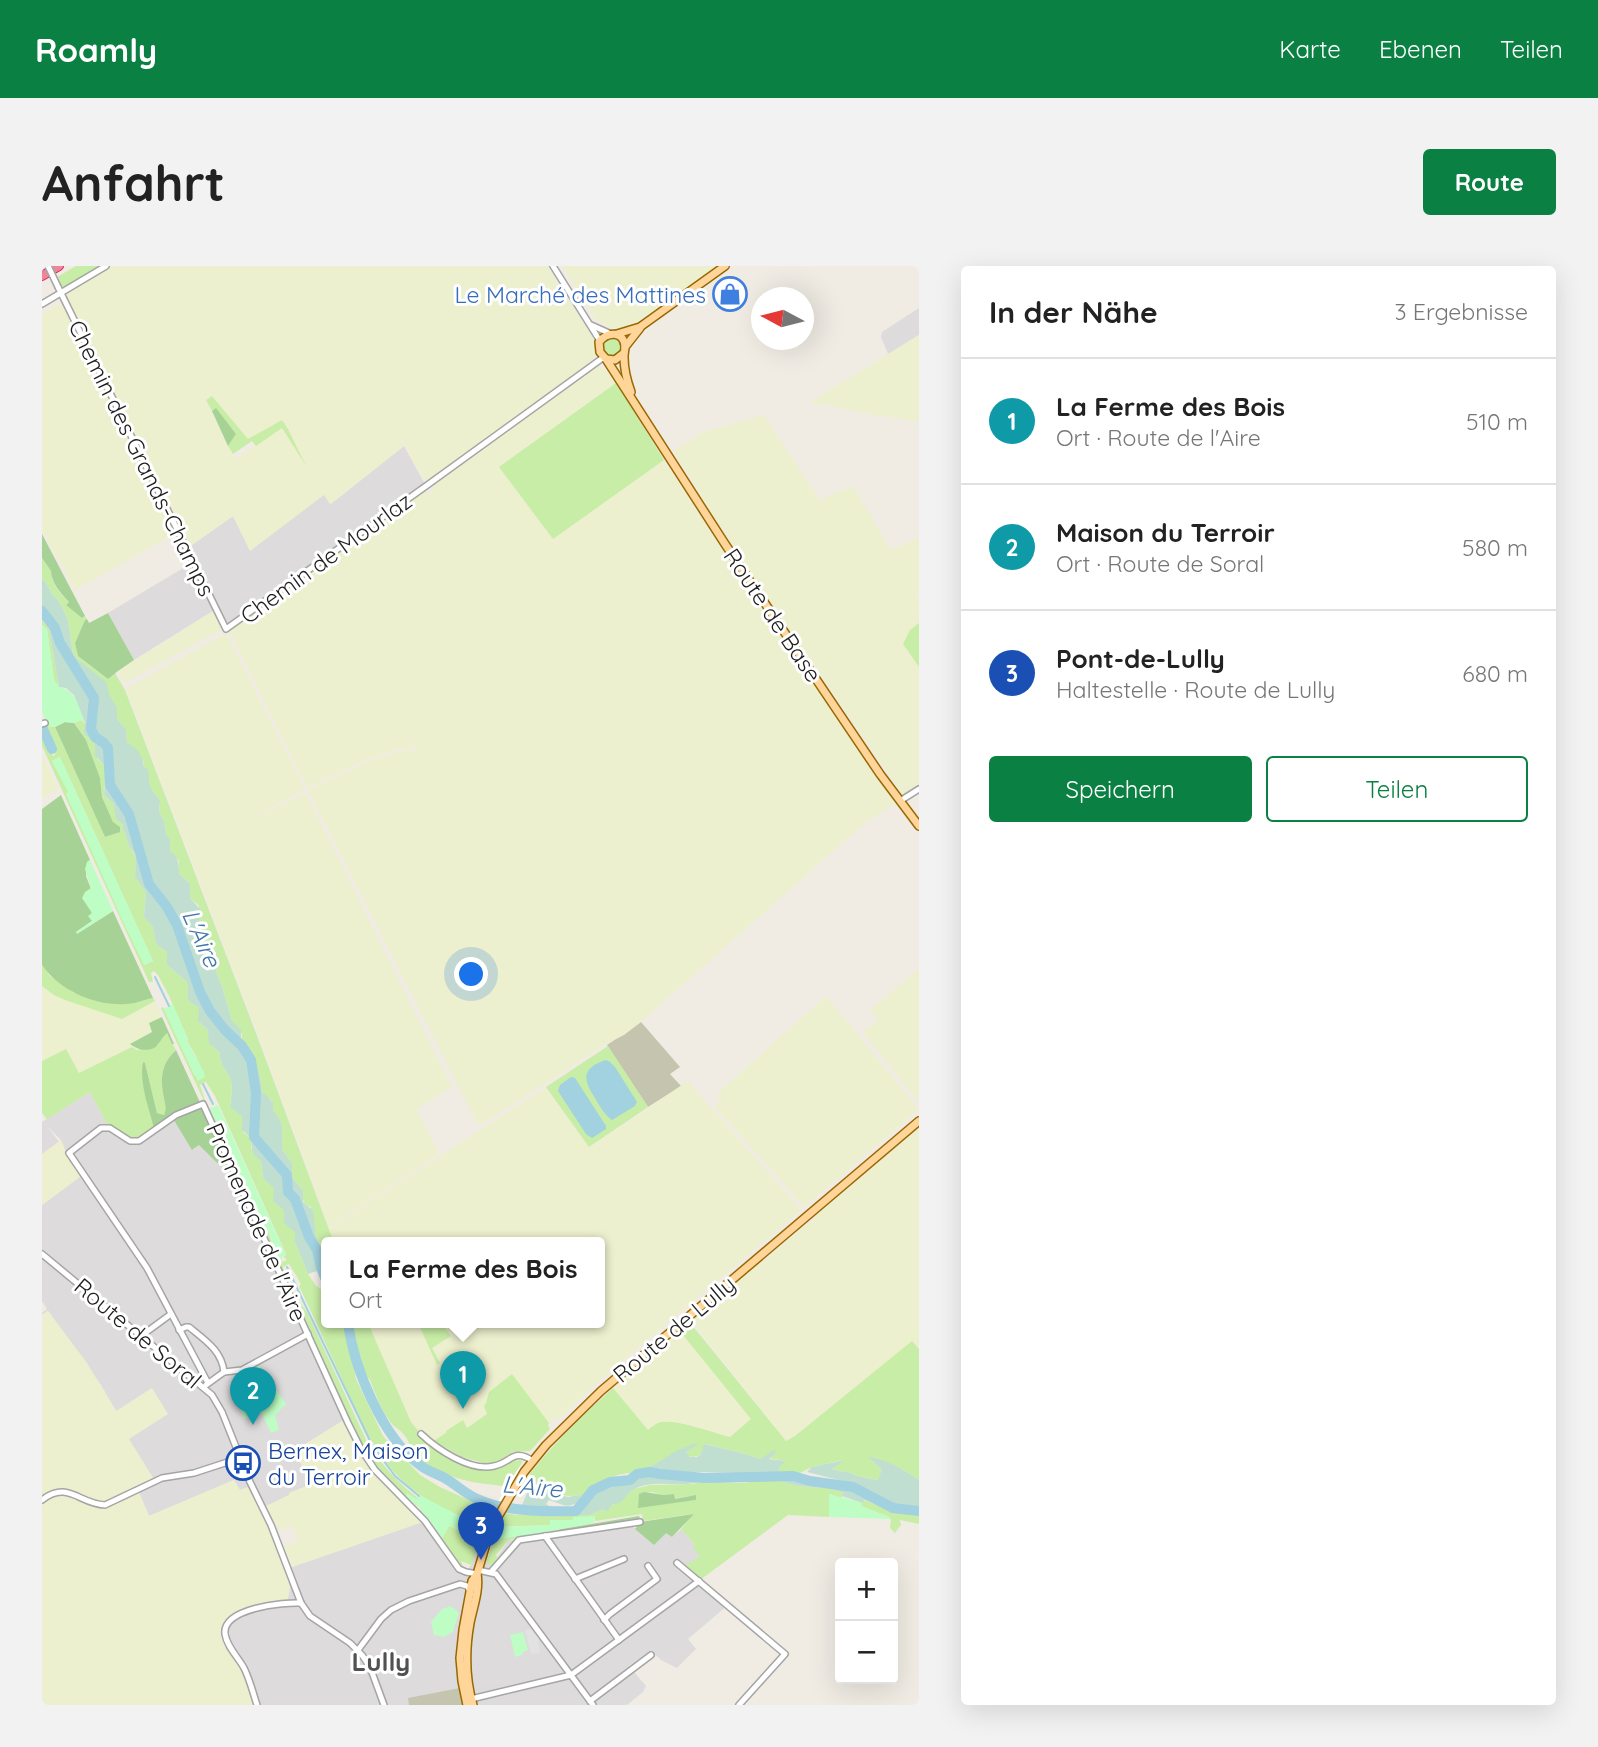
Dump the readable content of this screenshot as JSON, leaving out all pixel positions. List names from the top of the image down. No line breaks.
{"streets":{"main road":["Route de Base","Route de Lully"],"street":["Chemin des Grands-Champs","Chemin de Mourlaz","Promenade de l'Aire","Route de Soral"]},"crossings":[["Chemin des Grands-Champs","Chemin de Mourlaz"],["Chemin de Mourlaz","Route de Base"],["Promenade de l'Aire","Route de Lully"]],"districts":["Lully"],"water":["L'Aire"],"places":{"shop":["Le Marché des Mattines"],"bus stop":["Bernex, Maison du Terroir"]},"north":"left","page":{"header":"Roamly","nav":["Karte","Ebenen","Teilen"],"buttons":["Route",["Speichern","Teilen"]],"title":"Anfahrt","heading":["In der Nähe","3 Ergebnisse"],"list":[{"mark":"1","name":"La Ferme des Bois","note":"Ort · Route de l'Aire","value":"510 m"},{"mark":"2","name":"Maison du Terroir","note":"Ort · Route de Soral","value":"580 m"},{"mark":"3","name":"Pont-de-Lully","note":"Haltestelle · Route de Lully","value":"680 m"}],"popup":["La Ferme des Bois","Ort"],"pins":["1","2","3"],"map_buttons":["+","−"]}}
